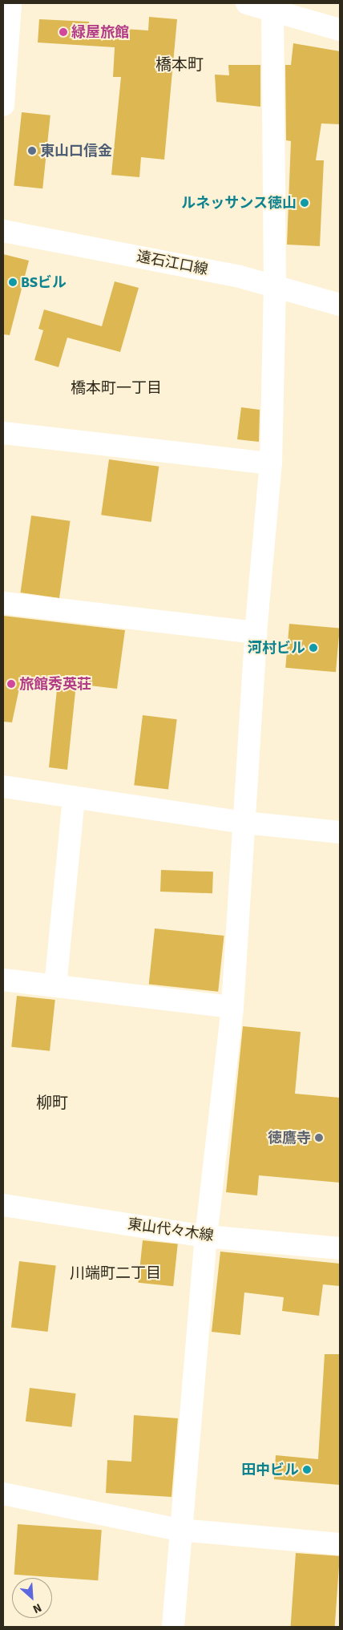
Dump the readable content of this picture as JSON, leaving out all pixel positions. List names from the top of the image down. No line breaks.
{"streets":{"street":["遠石江口線","東山代々木線"]},"districts":["橋本町","橋本町一丁目","柳町","川端町二丁目"],"places":["緑屋旅館","東山口信金","ルネッサンス徳山","BSビル","河村ビル","旅館秀英荘","徳鷹寺","田中ビル"],"north":"bottom right"}
